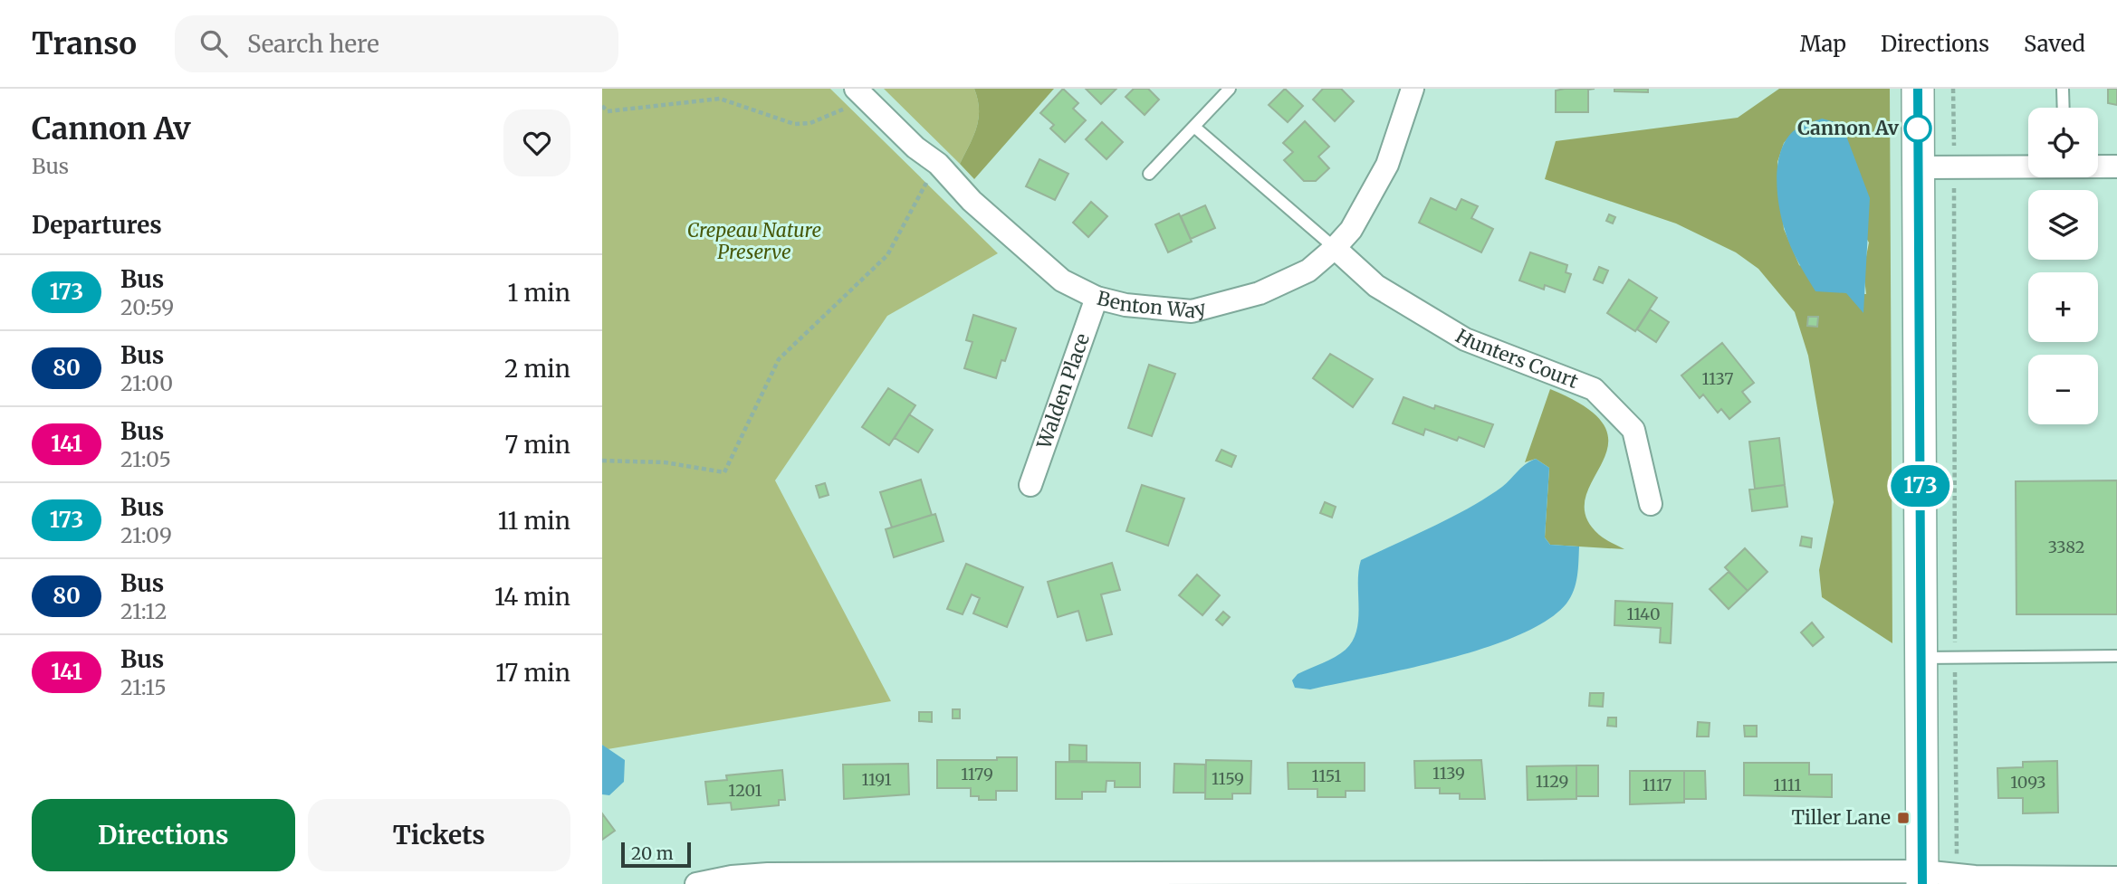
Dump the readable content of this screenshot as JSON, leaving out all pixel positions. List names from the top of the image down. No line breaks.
{"streets":{"street":["Benton Way","Hunters Court","Walden Place"]},"crossings":[["Benton Way","Hunters Court"],["Benton Way","Walden Place"]],"parks":["Crepeau Nature Preserve"],"places":{"other":["Cannon Av"],"transit":["Tiller Lane"]},"lines":["bus line 173"],"house_numbers":["1137","3382","1140","1139","1179","1151","1159","1191","1129","1093","1117","1111","1201"],"scale_bar":"20 m","page":{"header":"Transo","search":"Search here","nav":["Map","Directions","Saved"],"heading":[["Cannon Av","Bus"],"Departures"],"on_map":"173","map_buttons":["+","−"],"list":[{"mark":"173","name":"Bus","note":"20:59","value":"1 min"},{"mark":"80","name":"Bus","note":"21:00","value":"2 min"},{"mark":"141","name":"Bus","note":"21:05","value":"7 min"},{"mark":"173","name":"Bus","note":"21:09","value":"11 min"},{"mark":"80","name":"Bus","note":"21:12","value":"14 min"},{"mark":"141","name":"Bus","note":"21:15","value":"17 min"}],"buttons":["Directions","Tickets"],"scale":"20 m"}}
